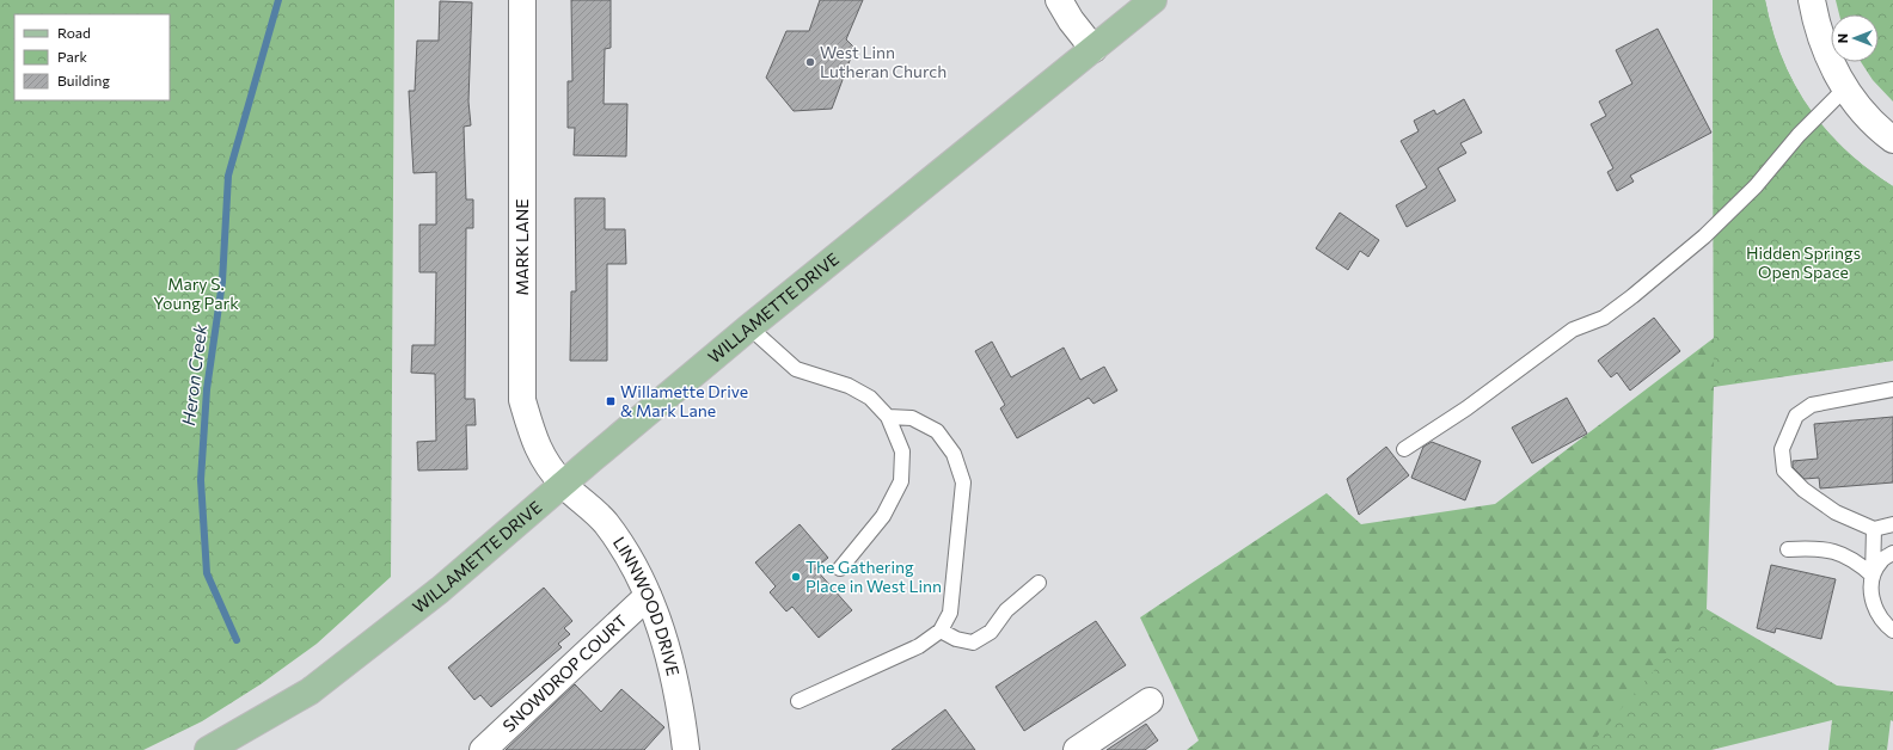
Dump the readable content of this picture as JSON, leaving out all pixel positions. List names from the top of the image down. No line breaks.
{"streets":{"main road":["WILLAMETTE DRIVE"],"street":["MARK LANE","LINNWOOD DRIVE","SNOWDROP COURT"]},"crossings":[["MARK LANE","WILLAMETTE DRIVE"],["MARK LANE","LINNWOOD DRIVE"],["WILLAMETTE DRIVE","LINNWOOD DRIVE"],["LINNWOOD DRIVE","SNOWDROP COURT"]],"water":["Heron Creek"],"parks":["Hidden Springs Open Space","Mary S. Young Park"],"places":{"other":["West Linn Lutheran Church","The Gathering Place in West Linn"],"transit":["Willamette Drive & Mark Lane"]},"legend":["Road","Park","Building"],"north":"left"}
